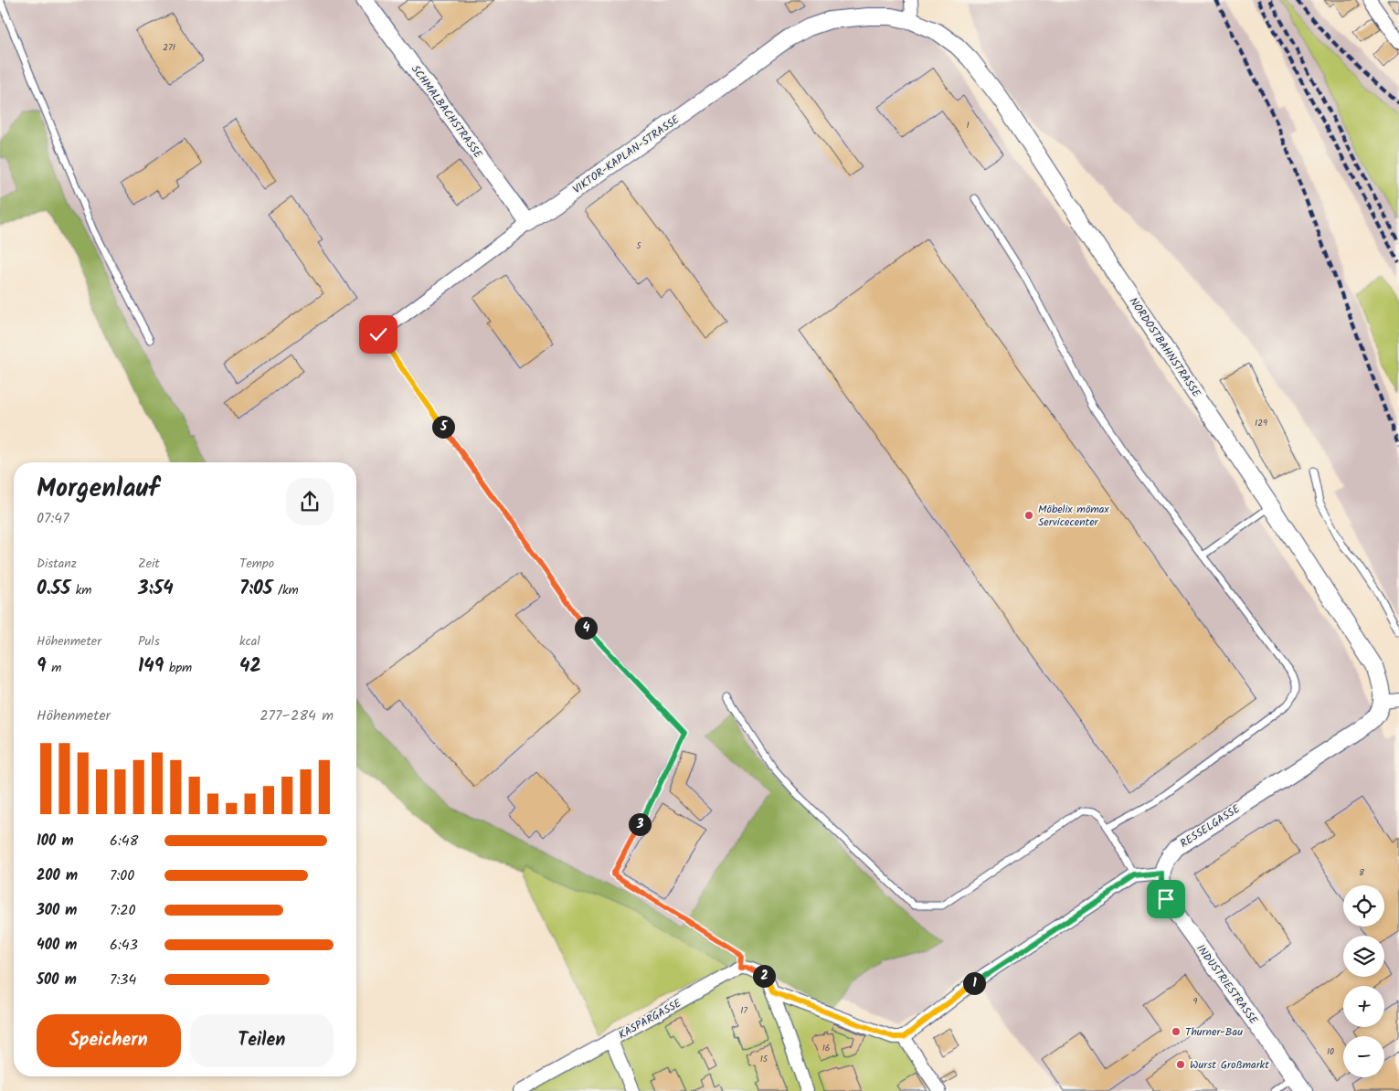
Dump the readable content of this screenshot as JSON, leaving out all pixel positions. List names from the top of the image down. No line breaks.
{"streets":{"street":["SCHMALBACHSTRASSE","VIKTOR-KAPLAN-STRASSE","NORDOSTBAHNSTRASSE","RESSELGASSE","INDUSTRIESTRASSE","KASPARGASSE"]},"crossings":[["SCHMALBACHSTRASSE","VIKTOR-KAPLAN-STRASSE"],["VIKTOR-KAPLAN-STRASSE","NORDOSTBAHNSTRASSE"],["NORDOSTBAHNSTRASSE","RESSELGASSE"],["RESSELGASSE","INDUSTRIESTRASSE"]],"places":["Möbelix mömax Servicecenter","Thurner-Bau","Wurst Großmarkt"],"house_numbers":["271","1","5","129","8","9","17","16","10","15"],"page":{"pins":["5","4","3","2","1"],"heading":["Morgenlauf","07:47"],"stats":[["Distanz","0.55 km"],["Zeit","3:54"],["Tempo","7:05 /km"],["Höhenmeter","9 m"],["Puls","149 bpm"],["kcal","42"]],"chart":["Höhenmeter","277–284 m"],"list":[{"name":"100 m","note":"6:48"},{"name":"200 m","note":"7:00"},{"name":"300 m","note":"7:20"},{"name":"400 m","note":"6:43"},{"name":"500 m","note":"7:34"}],"map_buttons":["+","−"],"buttons":["Speichern","Teilen"]}}
